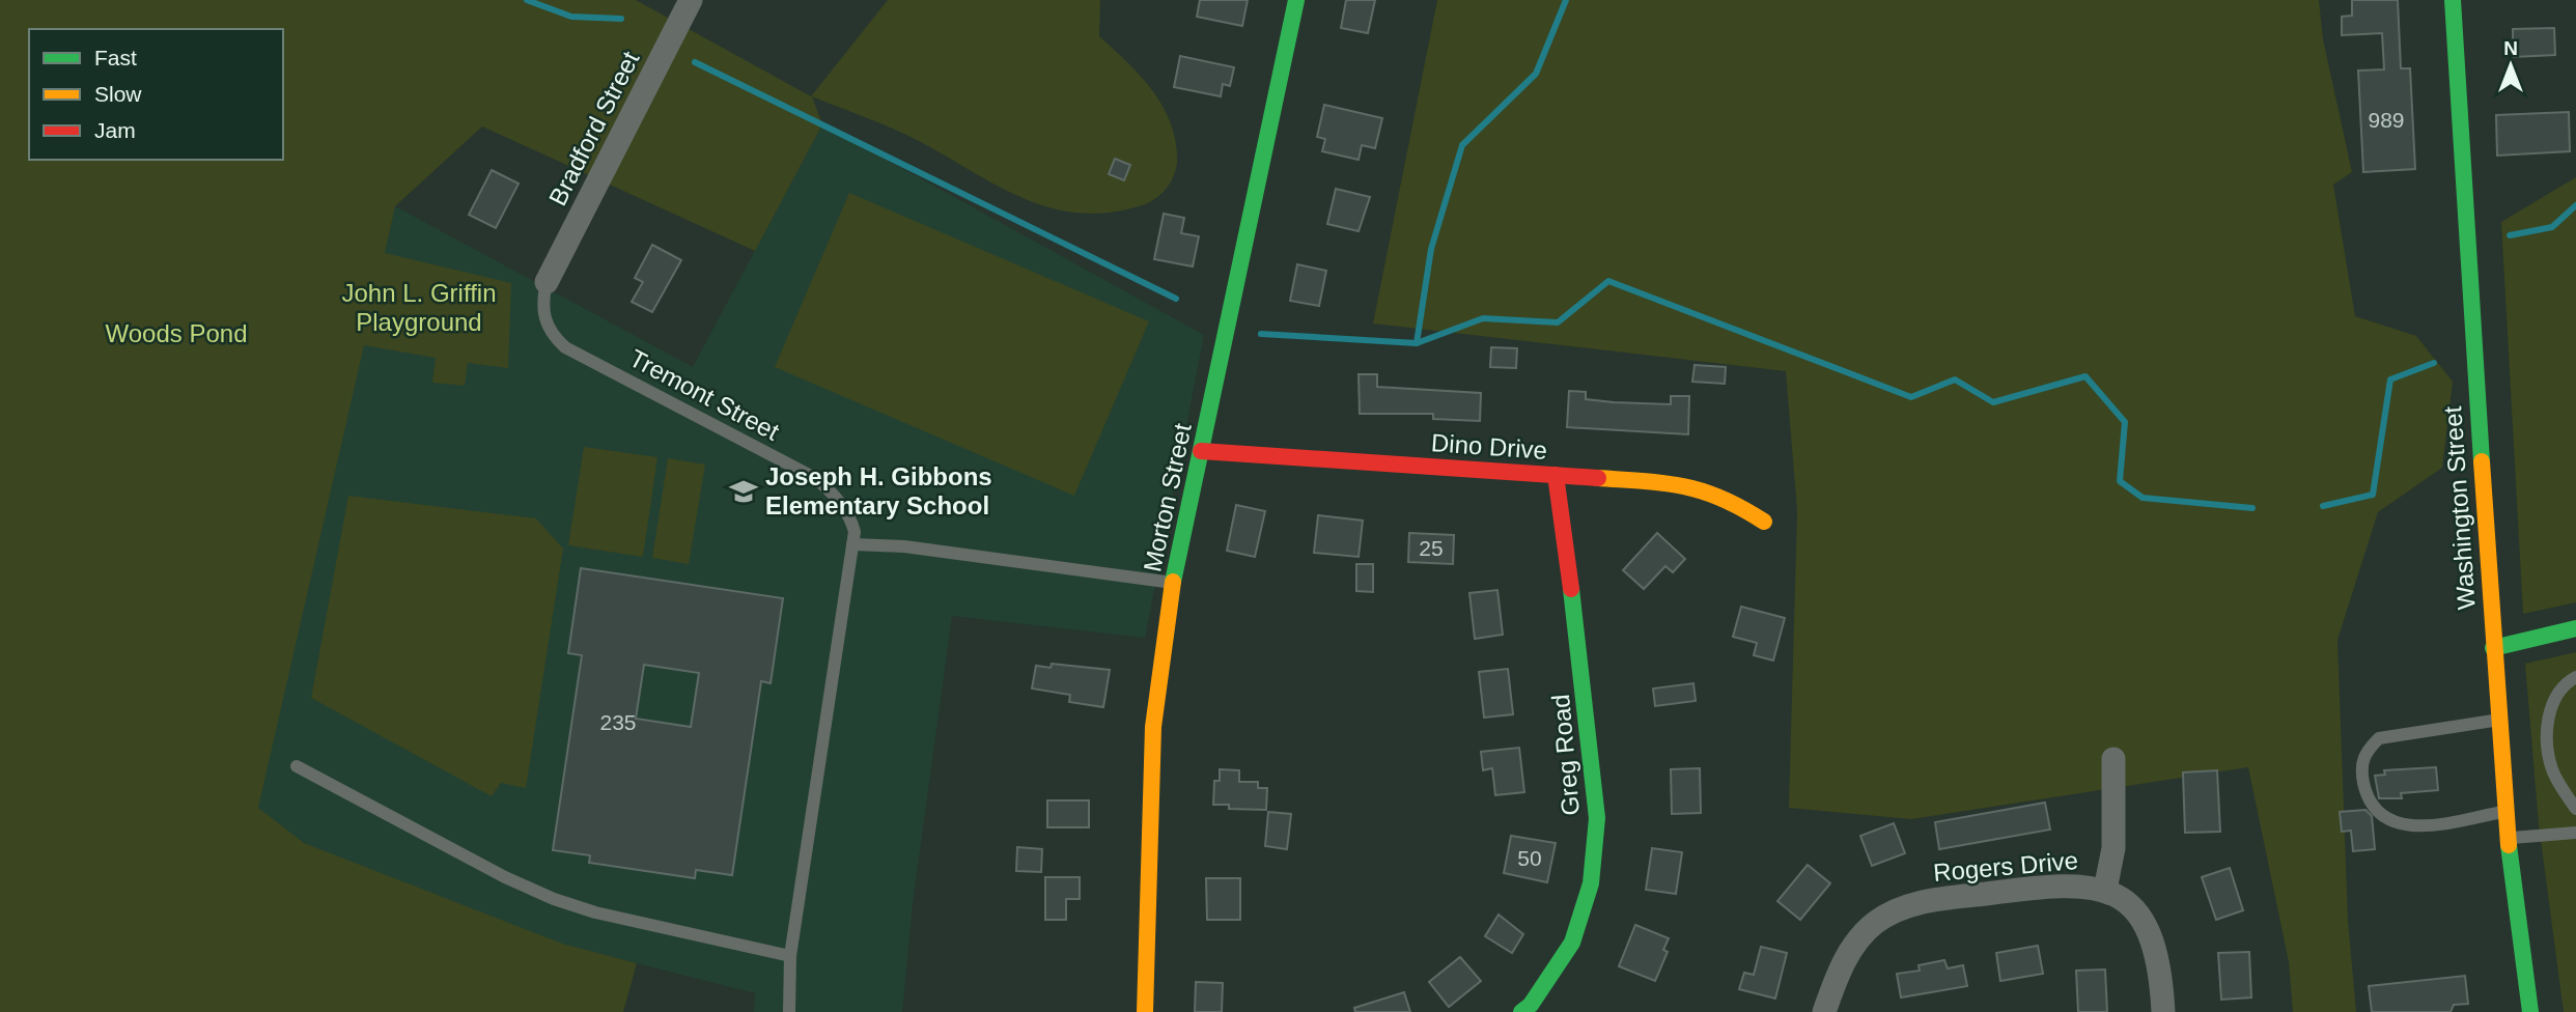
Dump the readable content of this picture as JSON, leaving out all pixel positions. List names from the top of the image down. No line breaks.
{"streets":{"street":["Bradford Street","Dino Drive","Morton Street","Washington Street","Greg Road","Rogers Drive"],"lane":["Tremont Street"]},"crossings":[["Bradford Street","Tremont Street"],["Dino Drive","Morton Street"],["Dino Drive","Greg Road"]],"parks":["John L. Griffin Playground","Woods Pond"],"places":{"school or university":["Joseph H. Gibbons Elementary School"]},"house_numbers":["989","25","235","50"],"legend":["Fast","Slow","Jam"],"north":"top"}
